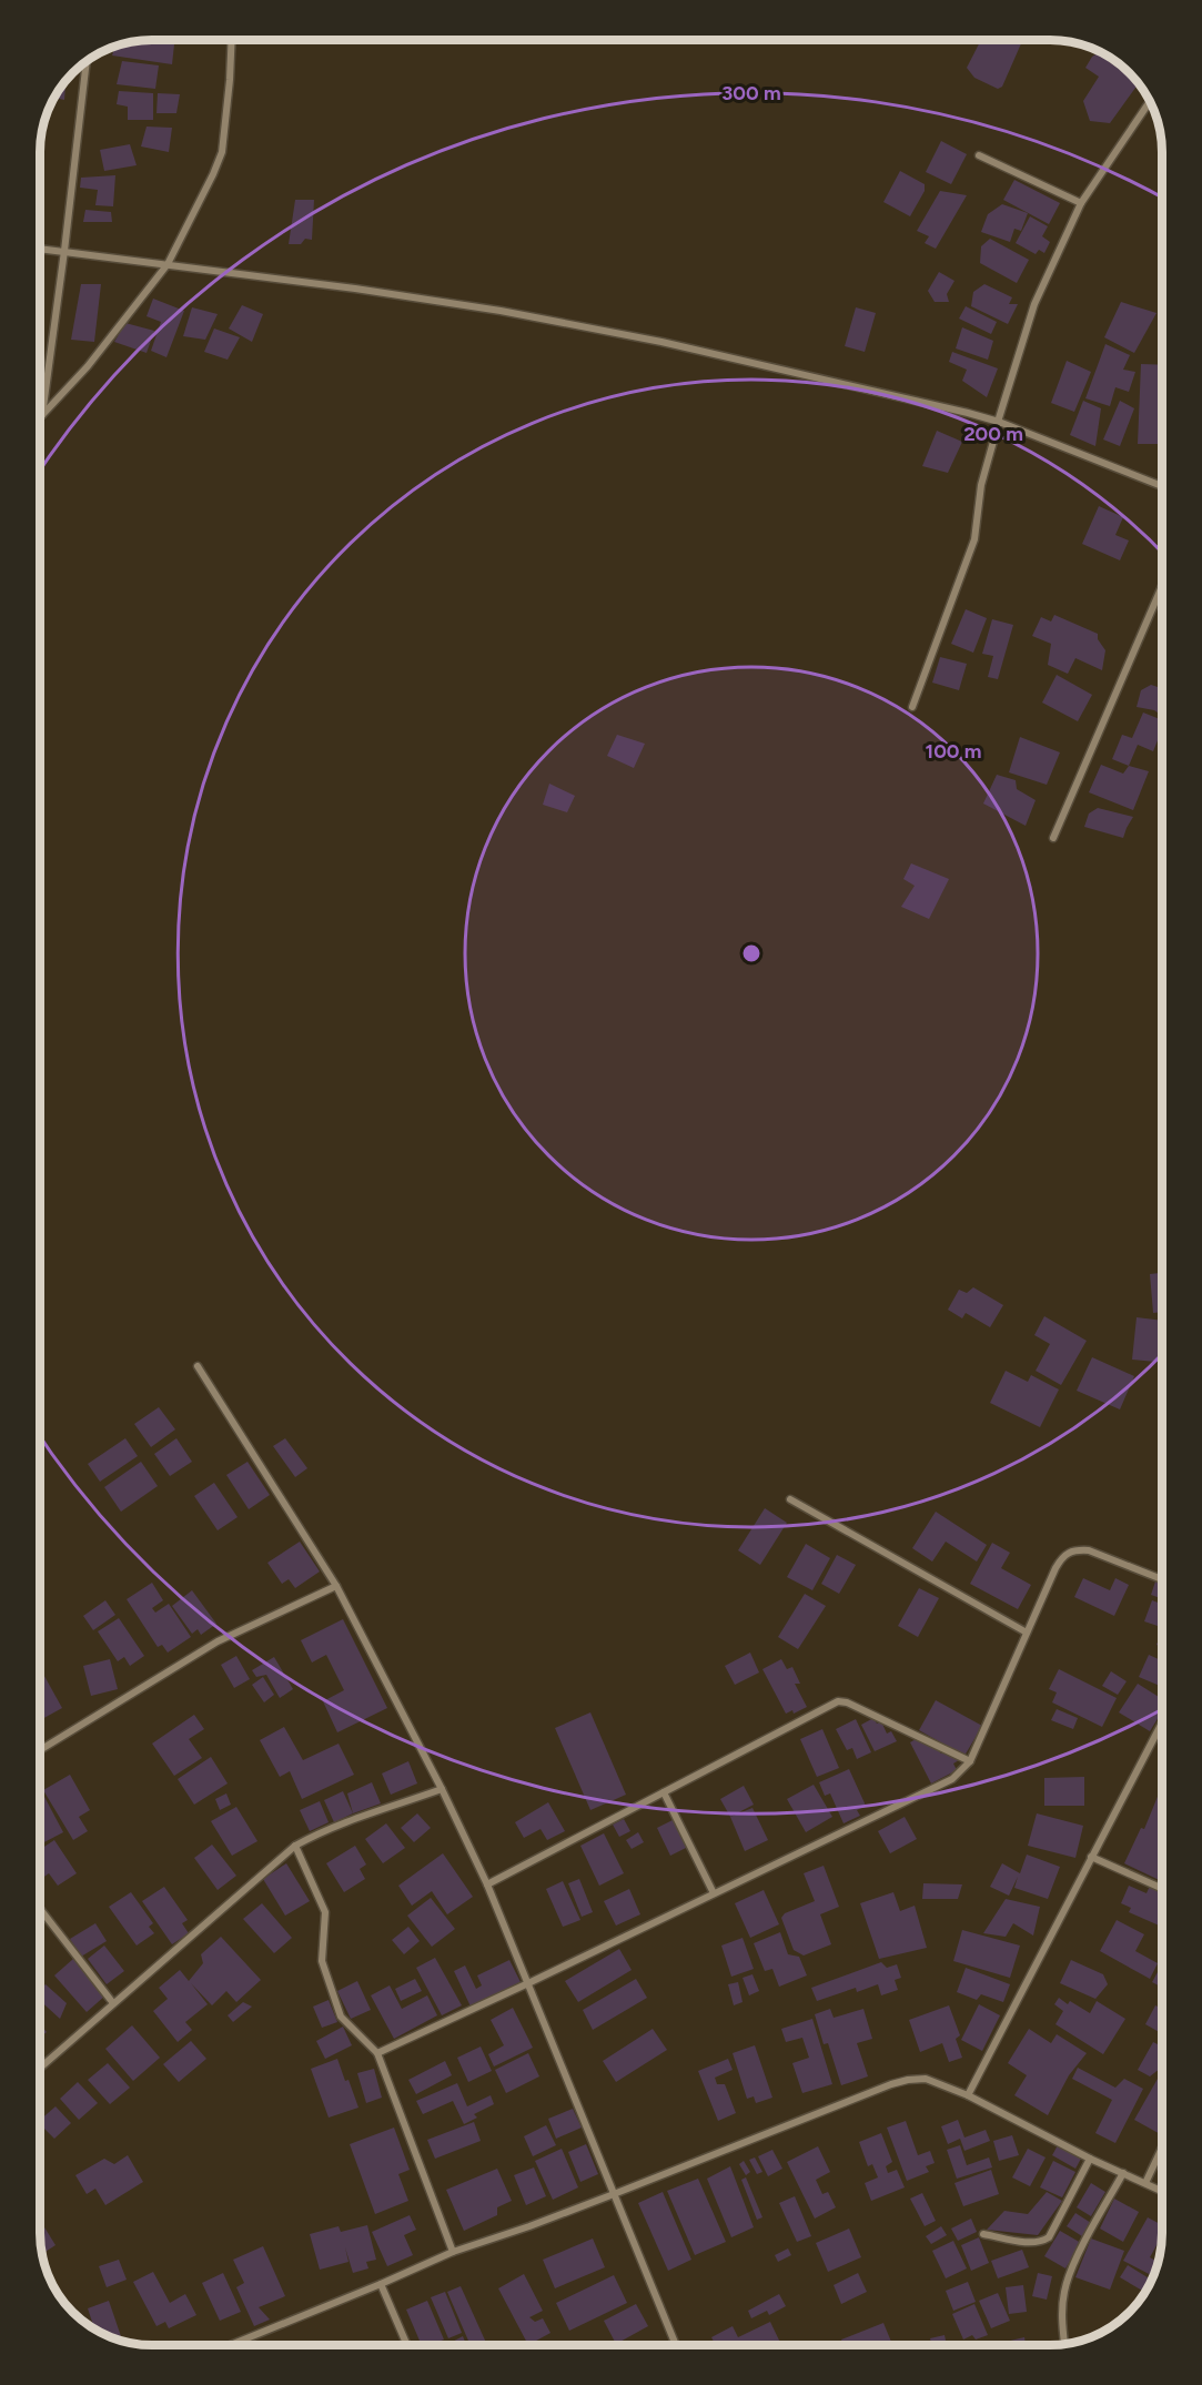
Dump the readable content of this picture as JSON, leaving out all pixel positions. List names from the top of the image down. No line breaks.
{"rings":["300 m","200 m","100 m"]}
